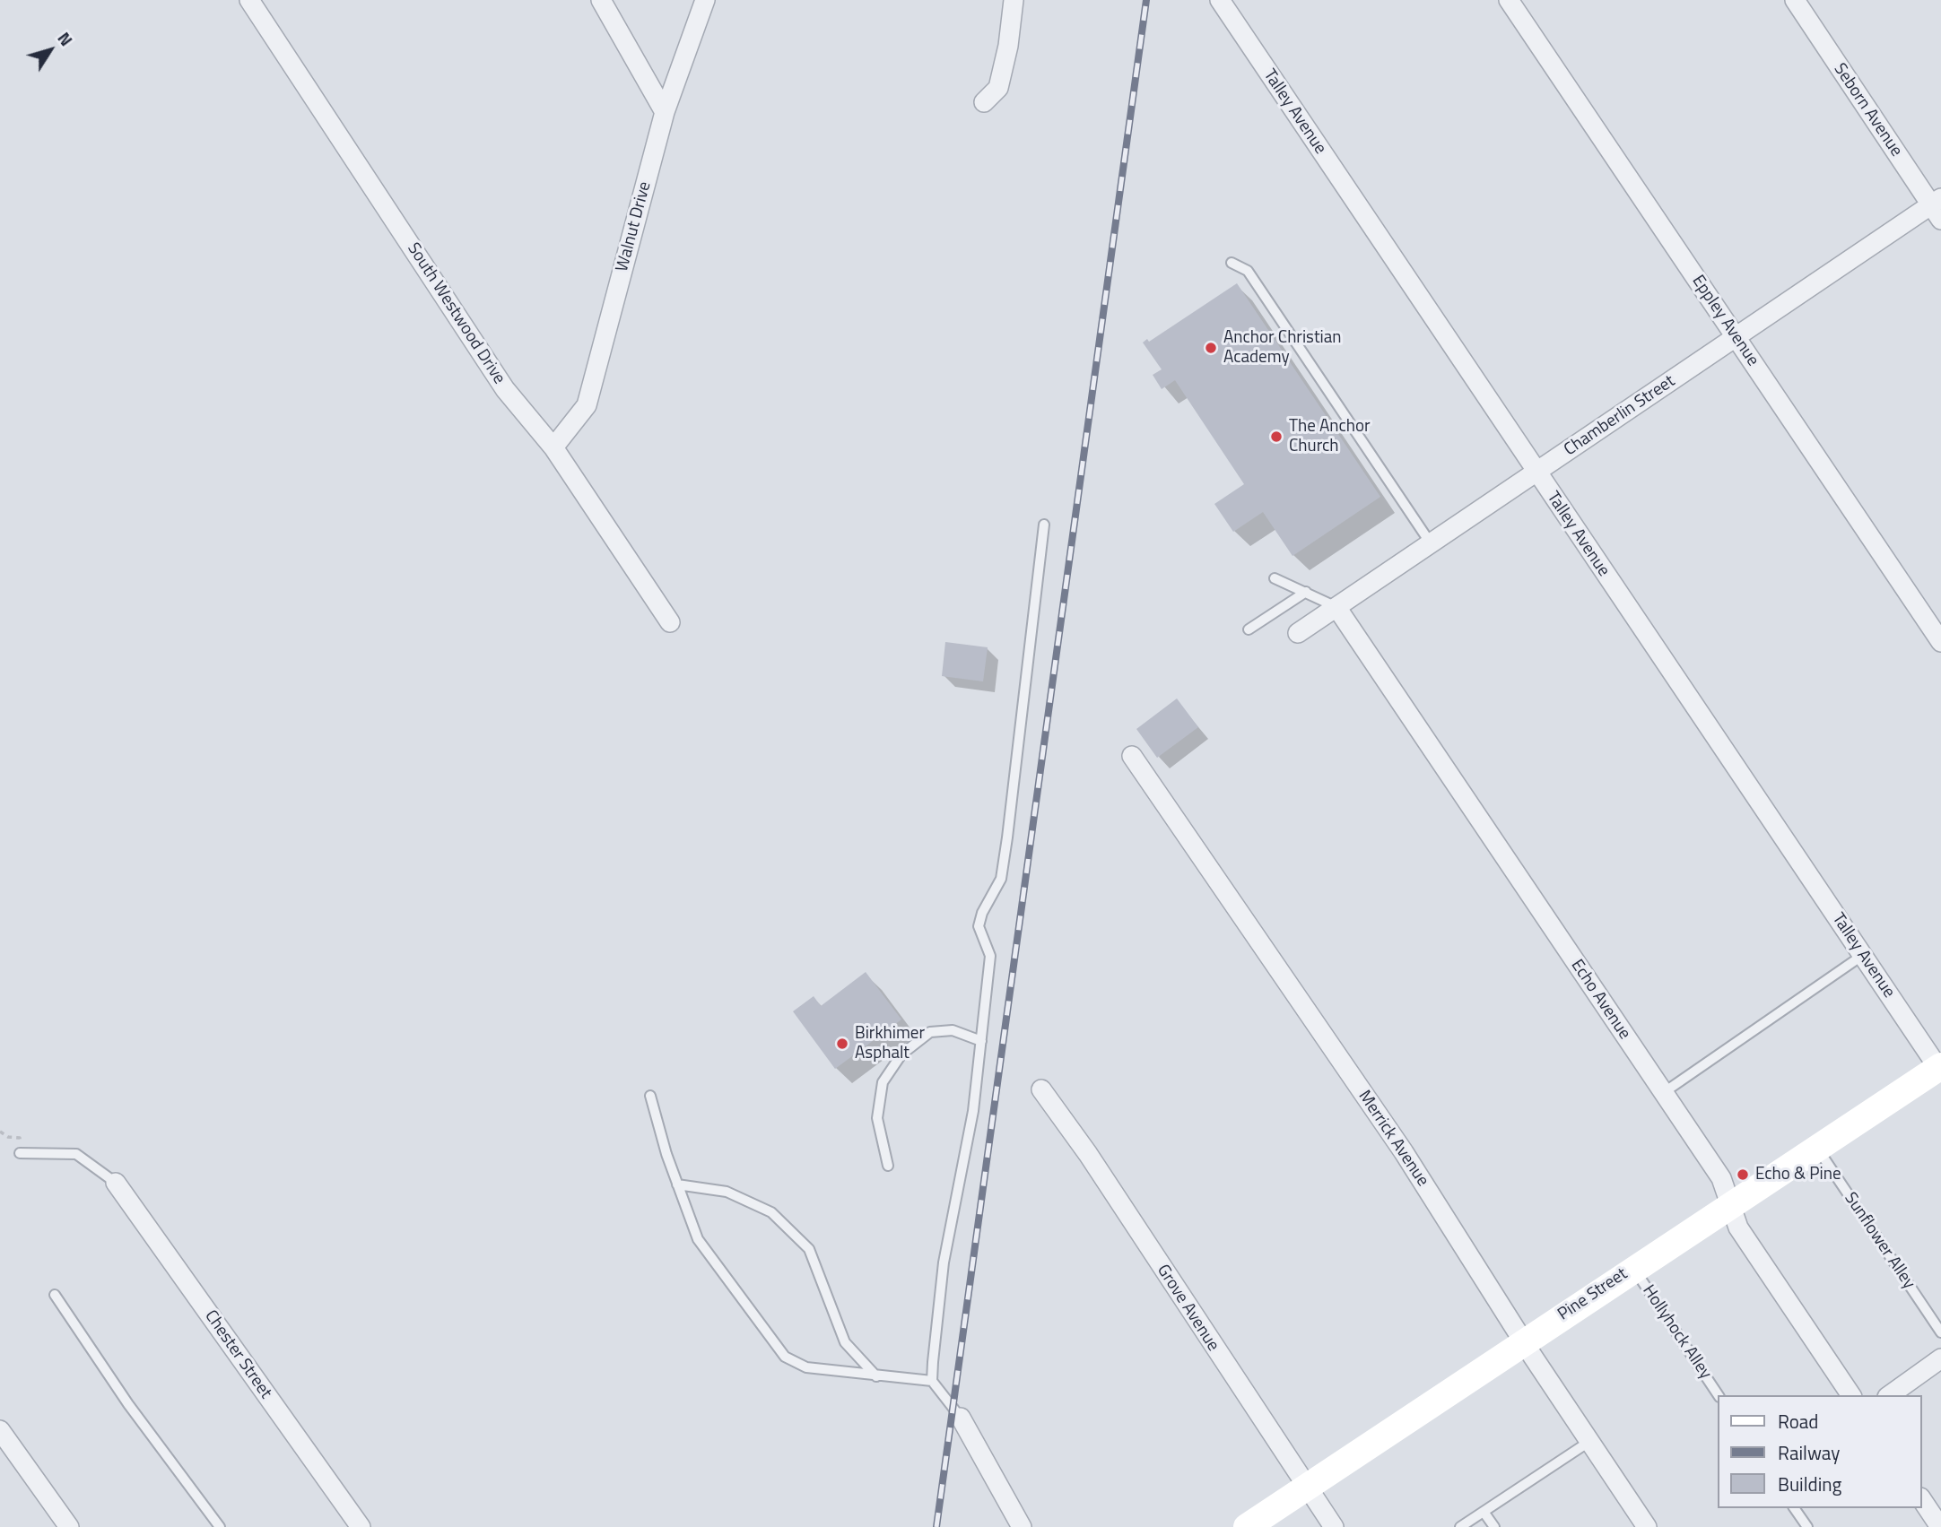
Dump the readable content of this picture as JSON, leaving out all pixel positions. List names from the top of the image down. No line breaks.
{"streets":{"main road":["Pine Street"],"street":["Seborn Avenue","Talley Avenue","Walnut Drive","South Westwood Drive","Eppley Avenue","Chamberlin Street","Echo Avenue","Merrick Avenue","Grove Avenue","Chester Street"],"lane":["Sunflower Alley","Hollyhock Alley"]},"crossings":[["Seborn Avenue","Chamberlin Street"],["Talley Avenue","Chamberlin Street"],["Talley Avenue","Pine Street"],["Walnut Drive","South Westwood Drive"],["Eppley Avenue","Chamberlin Street"],["Chamberlin Street","Echo Avenue"],["Echo Avenue","Pine Street"],["Merrick Avenue","Pine Street"],["Sunflower Alley","Pine Street"],["Pine Street","Grove Avenue"],["Pine Street","Hollyhock Alley"]],"places":["Anchor Christian Academy","The Anchor Church","Birkhimer Asphalt","Echo & Pine"],"legend":["Road","Railway","Building"],"north":"top right"}
